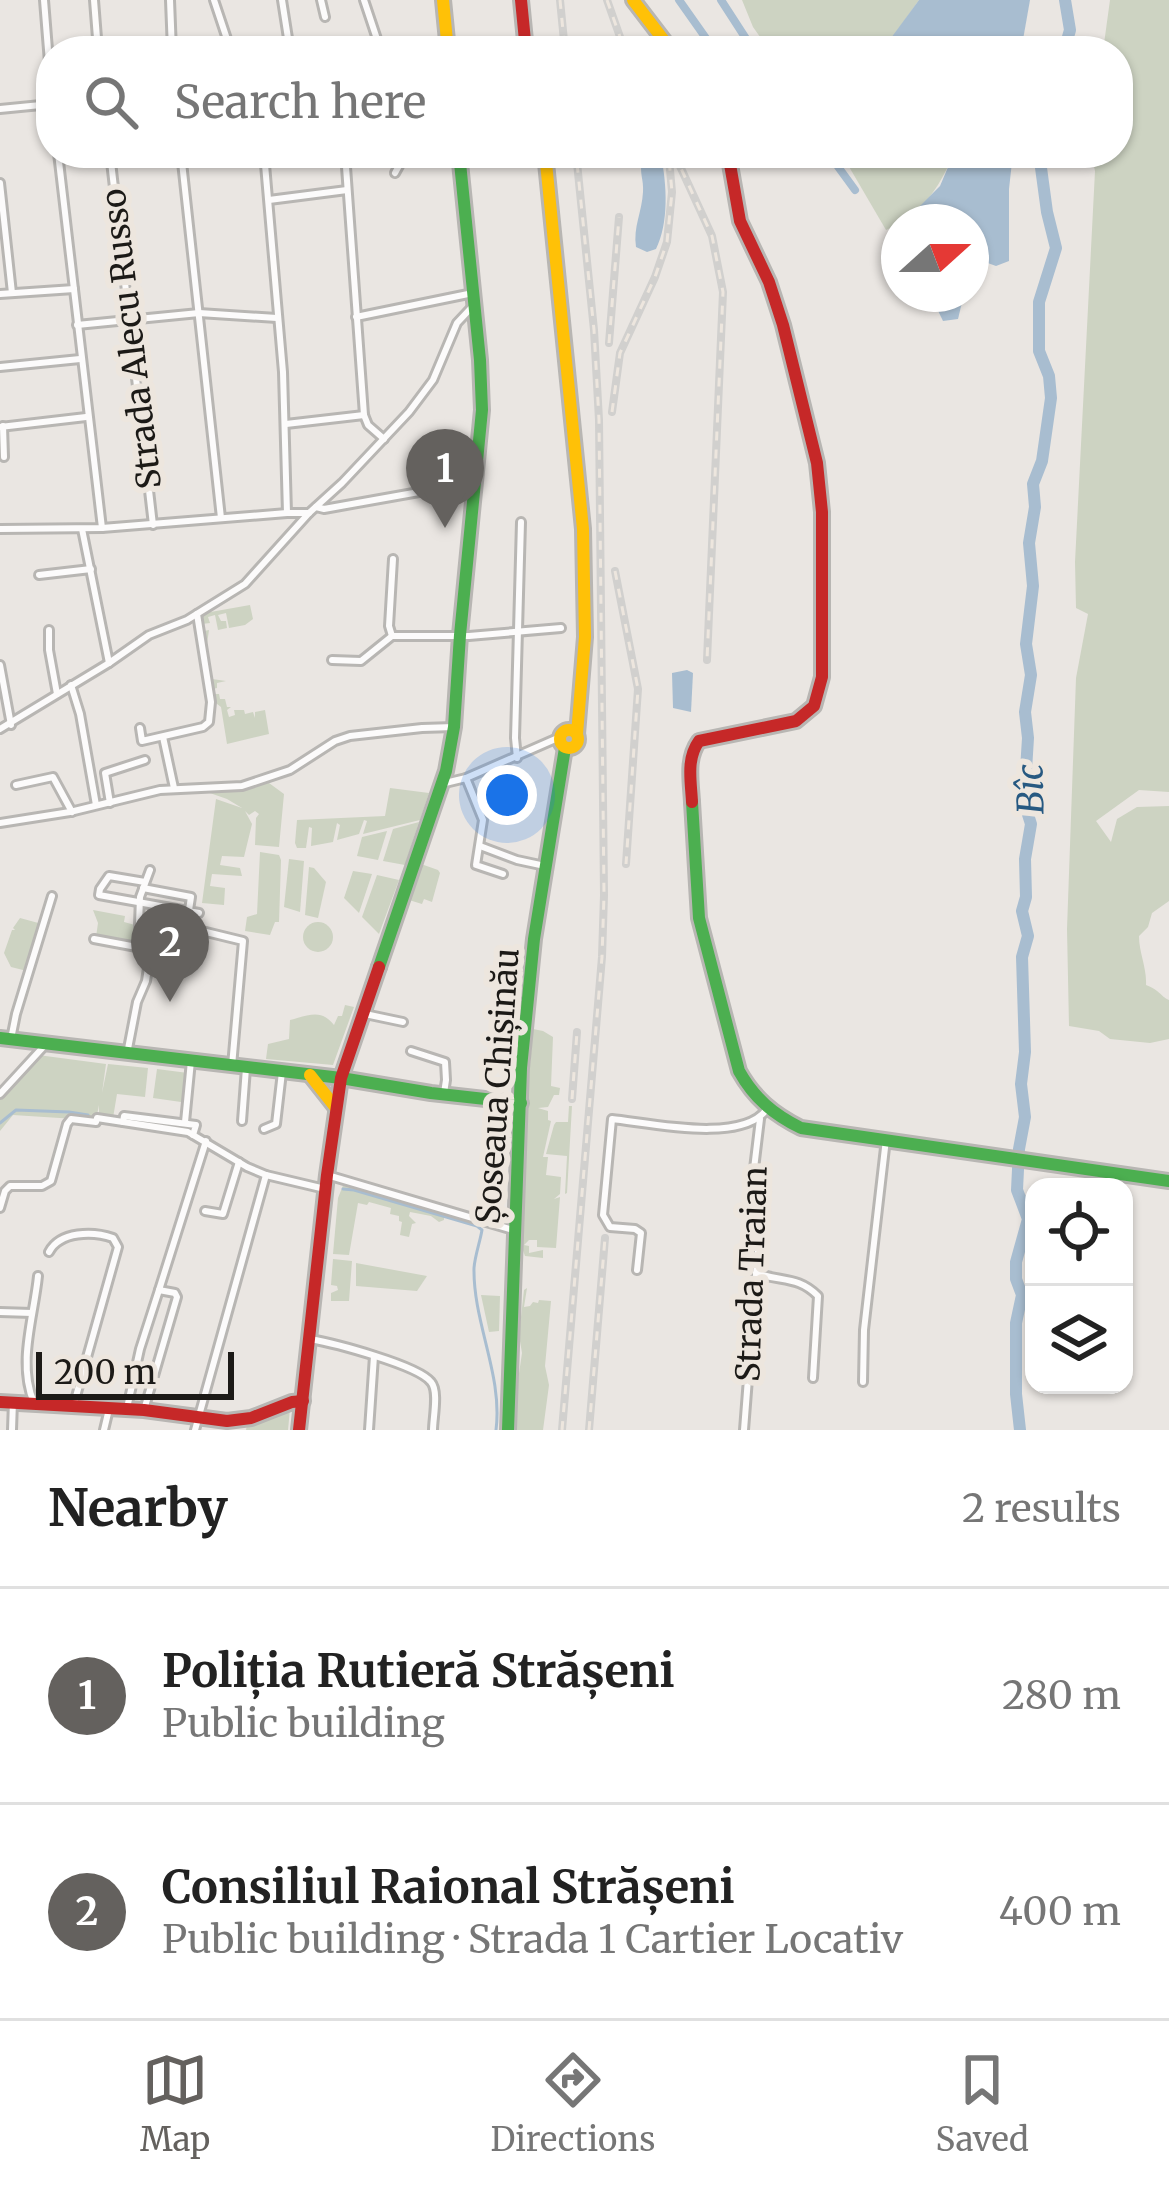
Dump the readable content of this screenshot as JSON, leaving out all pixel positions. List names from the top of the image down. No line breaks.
{"streets":{"main road":["Șoseaua Chișinău"],"street":["Strada Alecu Russo","Strada Traian"]},"water":["Bîc"],"scale_bar":"200 m","north":"right","page":{"search":"Search here","pins":["1","2"],"scale":"200 m","heading":["Nearby","2 results"],"list":[{"mark":"1","name":"Poliția Rutieră Strășeni","note":"Public building","value":"280 m"},{"mark":"2","name":"Consiliul Raional Strășeni","note":"Public building · Strada 1 Cartier Locativ","value":"400 m"}],"nav":["Map","Directions","Saved"]}}
